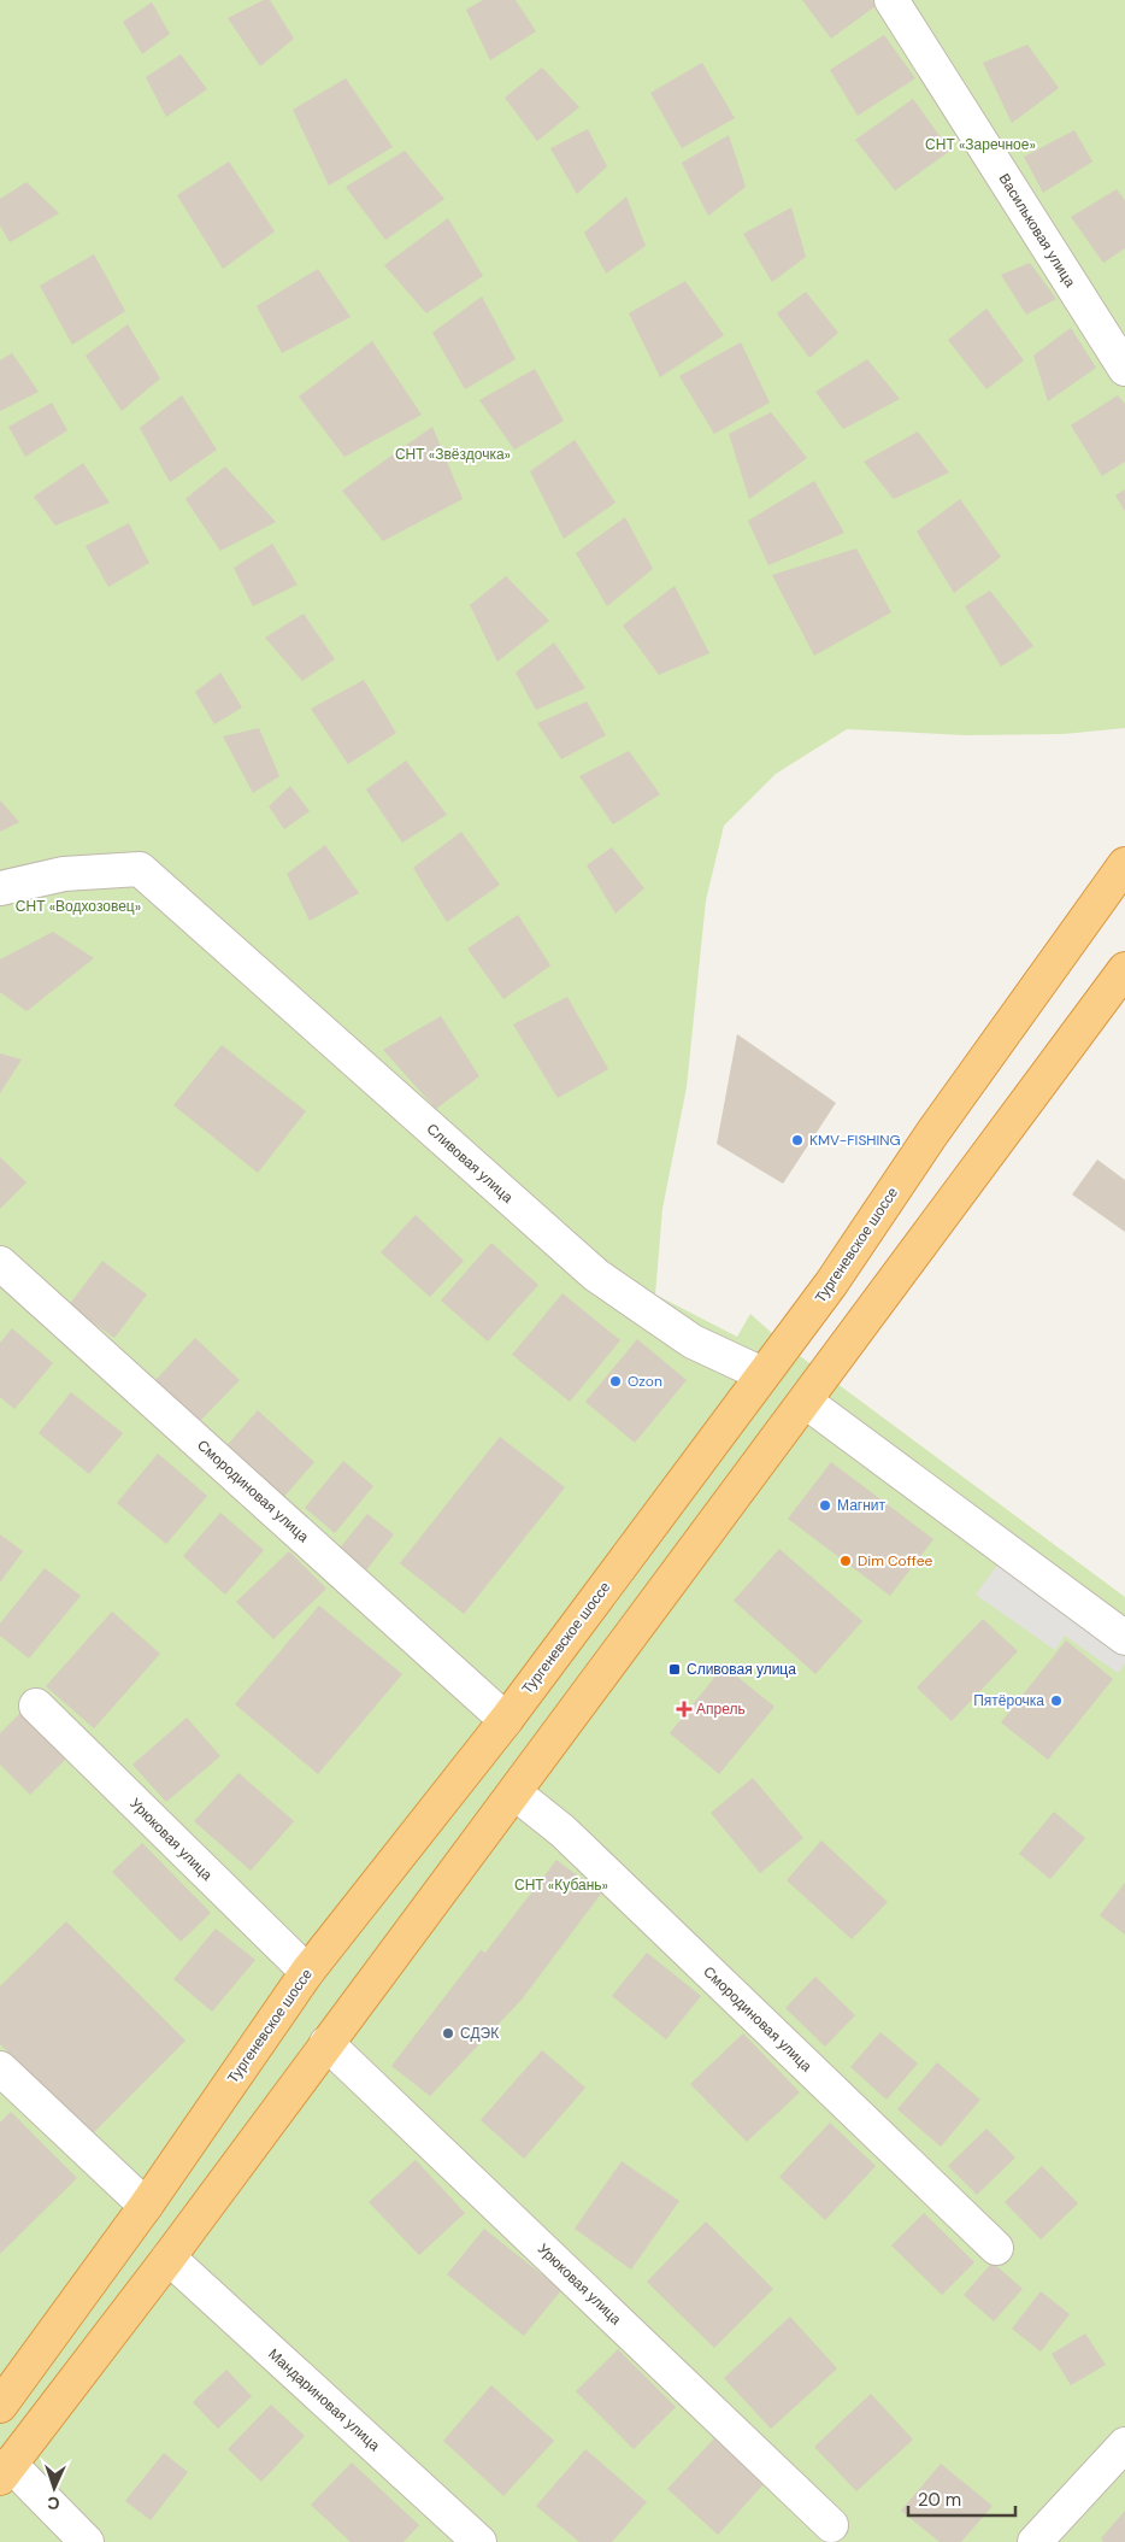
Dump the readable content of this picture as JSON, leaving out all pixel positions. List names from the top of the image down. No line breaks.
{"streets":{"highway":["Тургеневское шоссе"],"street":["Васильковая улица","Сливовая улица","Смородиновая улица","Урюковая улица","Мандариновая улица"]},"crossings":[["Сливовая улица","Тургеневское шоссе"],["Тургеневское шоссе","Смородиновая улица"],["Тургеневское шоссе","Урюковая улица"]],"parks":["СНТ «Заречное»","СНТ «Звёздочка»","СНТ «Водхозовец»","СНТ «Кубань»"],"places":{"other":["KMV-FISHING","Ozon","Магнит","Dim Coffee","Пятёрочка","СДЭК"],"transit":["Сливовая улица"],"health":["Апрель"]},"scale_bar":"20 m","north":"bottom"}
